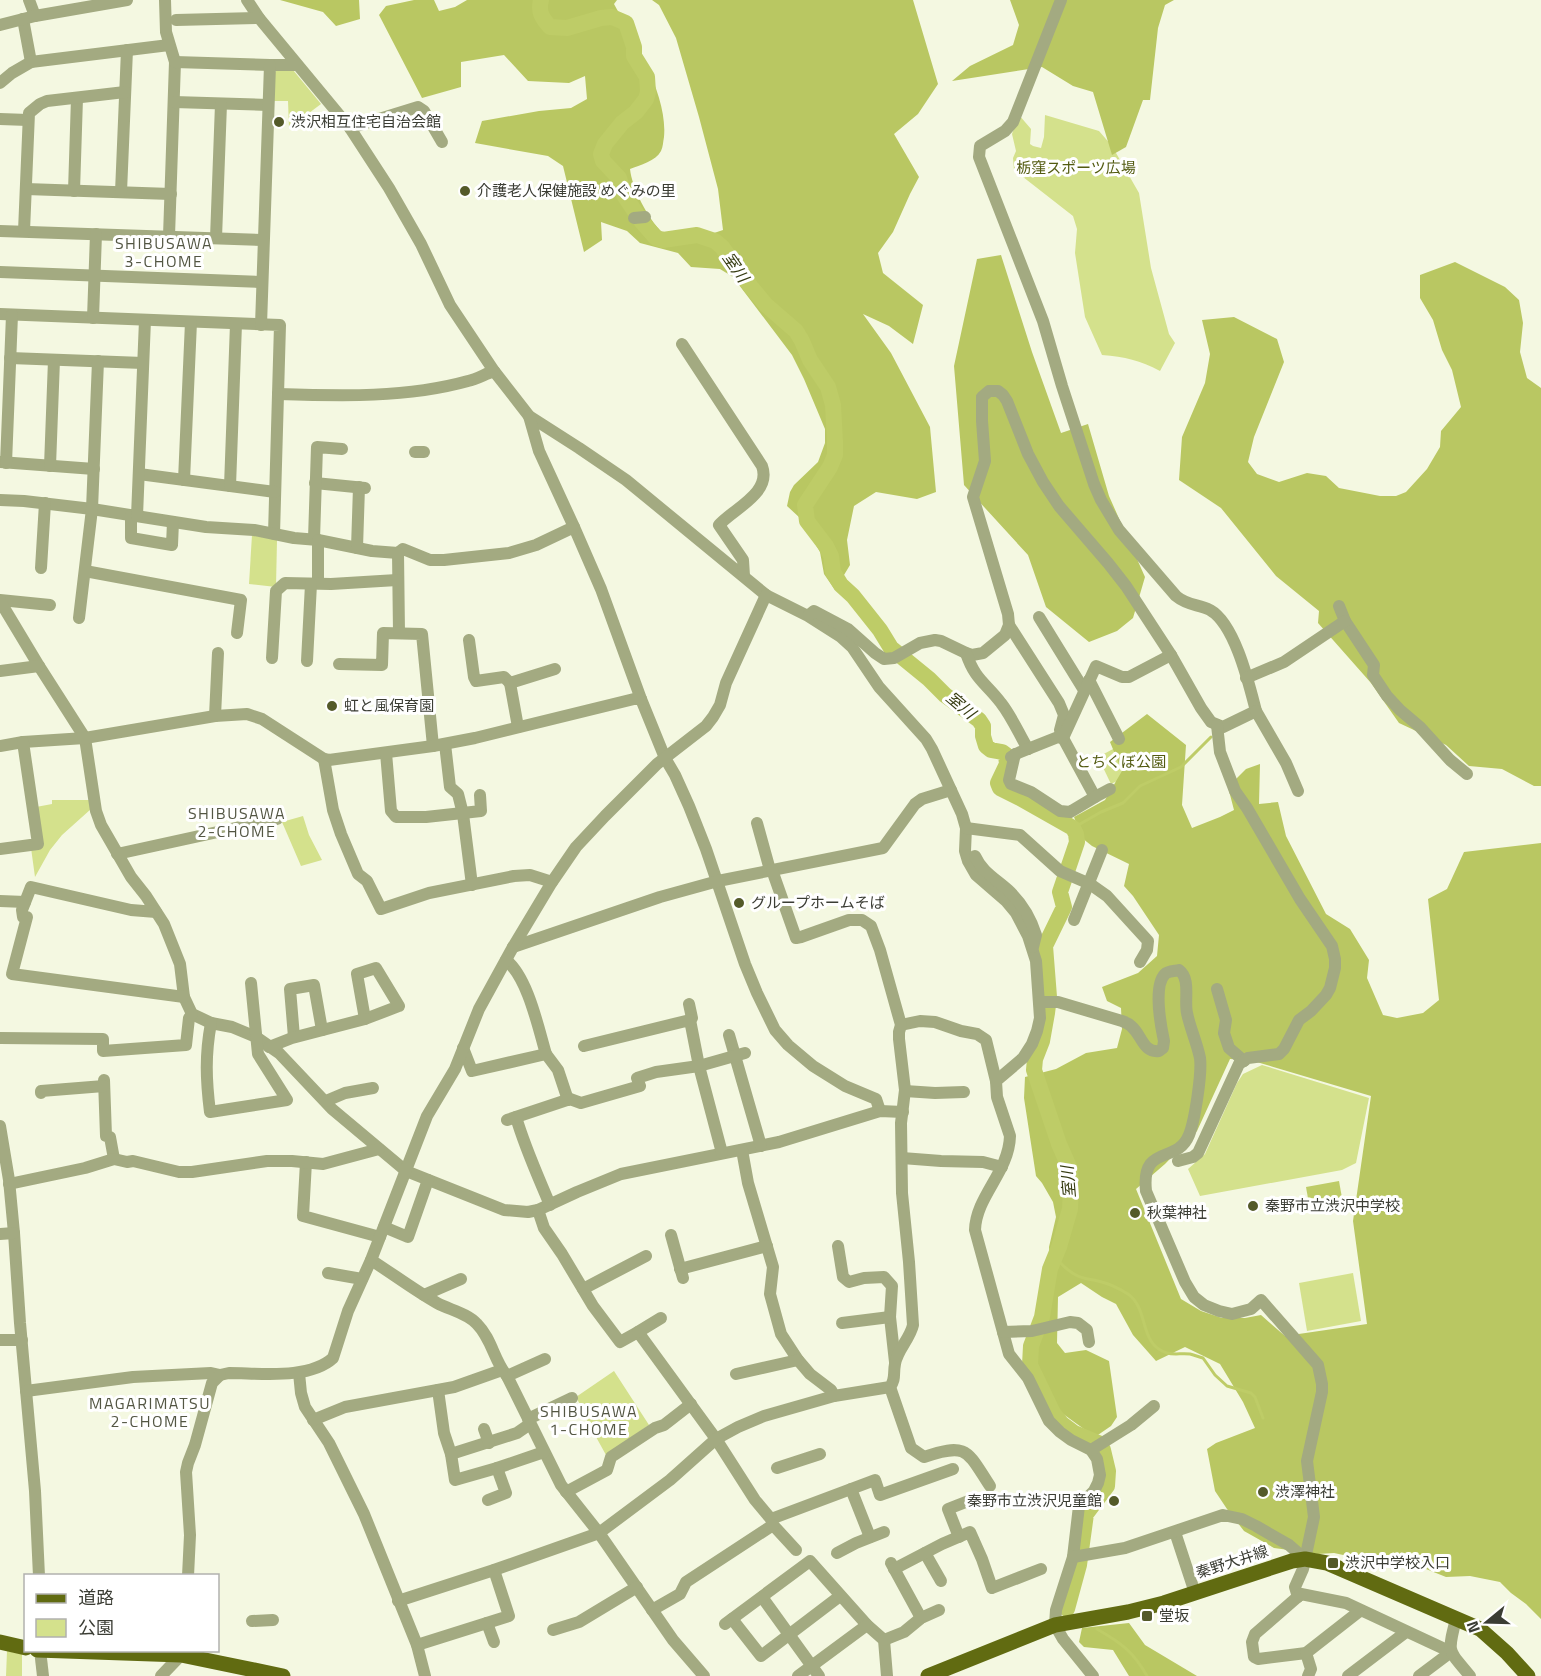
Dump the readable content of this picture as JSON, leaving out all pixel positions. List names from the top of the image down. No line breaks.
{"streets":{"main road":["秦野大井線"]},"districts":["SHIBUSAWA 3-CHOME","SHIBUSAWA 2-CHOME","MAGARIMATSU 2-CHOME","SHIBUSAWA 1-CHOME"],"water":["室川"],"parks":["栃窪スポーツ広場","とちくぼ公園"],"places":{"other":["渋沢相互住宅自治会館","介護老人保健施設 めぐみの里","虹と風保育園","グループホームそば","秦野市立渋沢中学校","秋葉神社","渋澤神社","秦野市立渋沢児童館"],"transit":["渋沢中学校入口","堂坂"]},"legend":["道路","公園"],"north":"left"}
